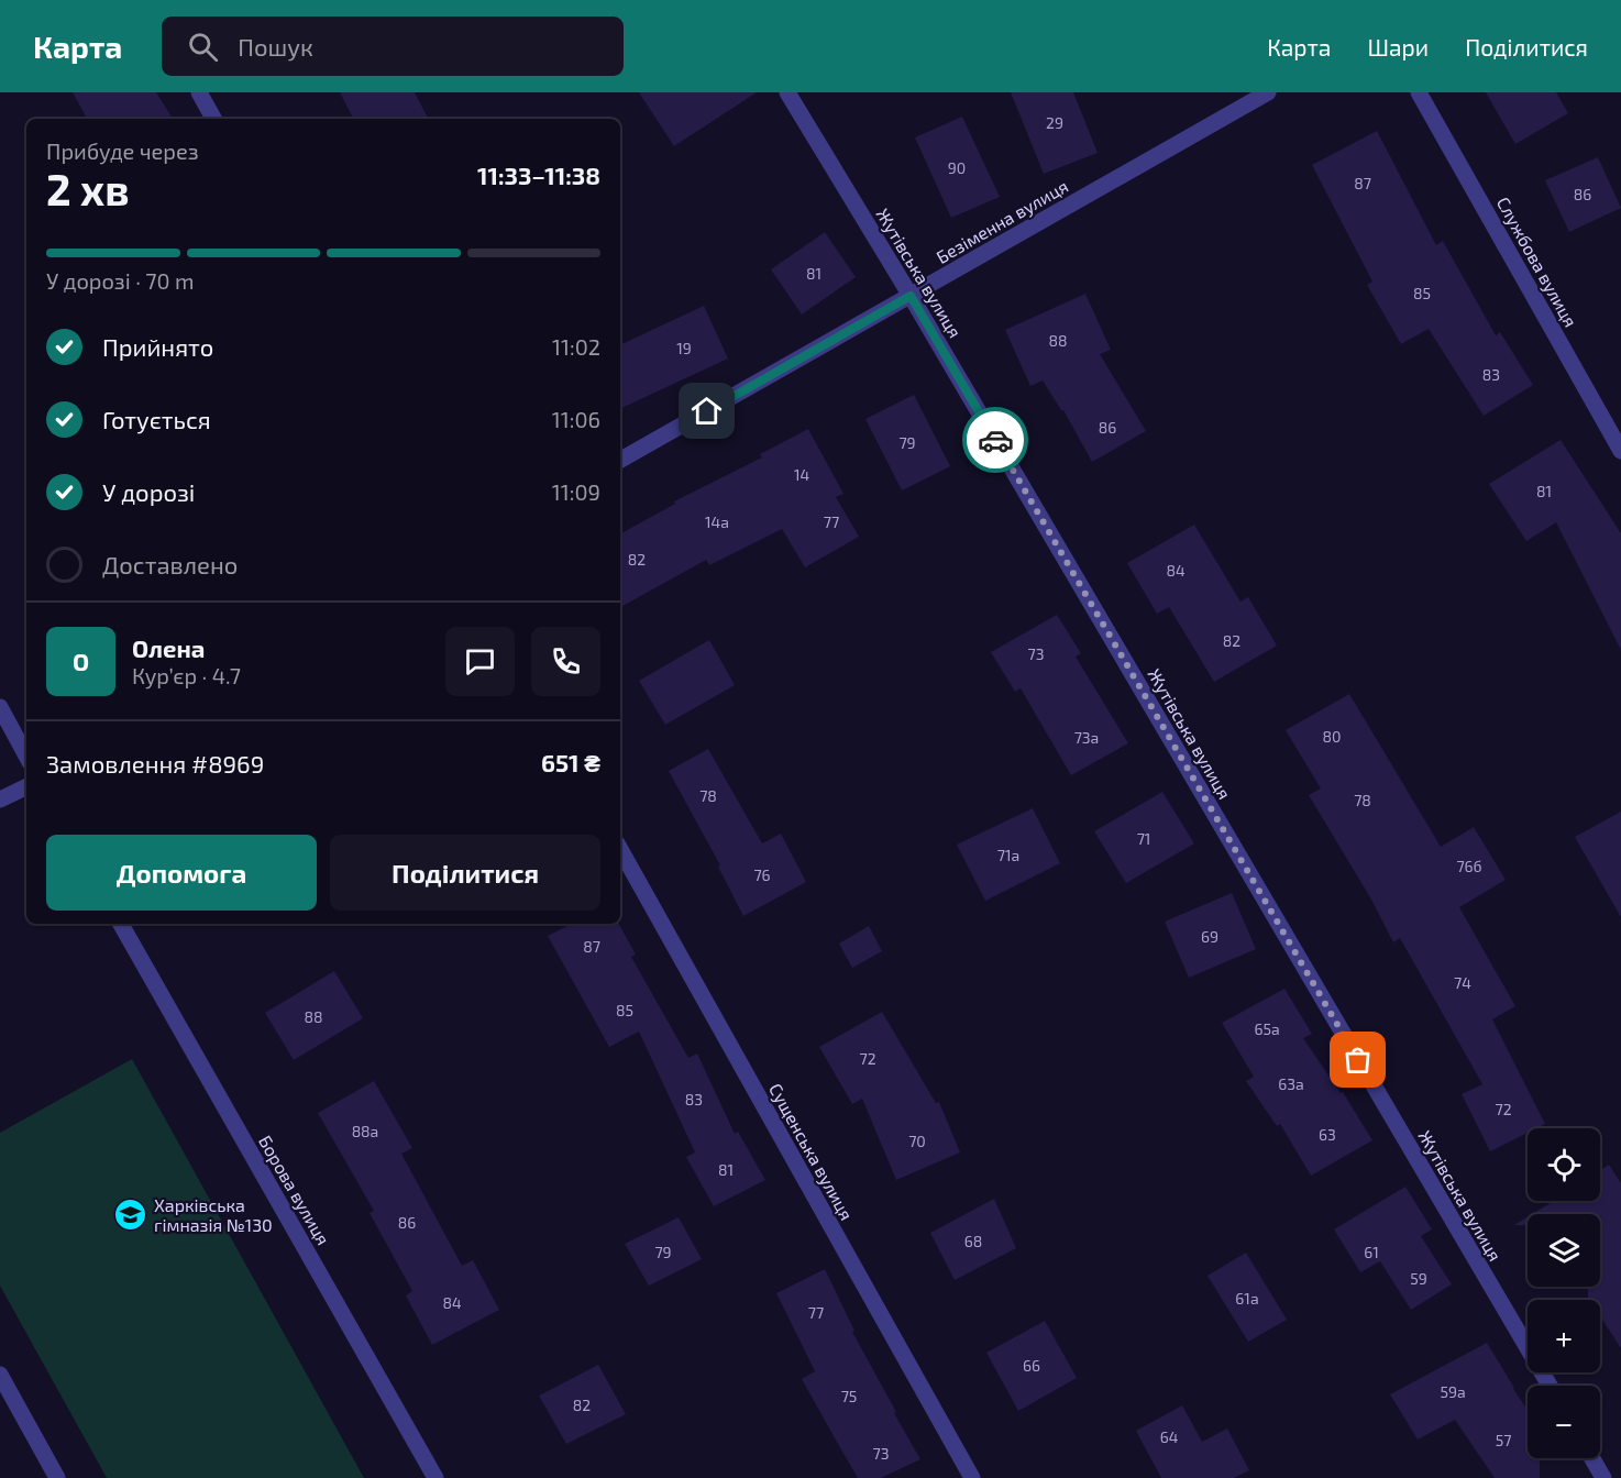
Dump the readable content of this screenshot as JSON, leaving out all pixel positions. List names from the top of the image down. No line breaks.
{"streets":{"street":["Безіменна вулиця","Службова вулиця","Жутівська вулиця","Сущенська вулиця","Борова вулиця"]},"crossings":[["Безіменна вулиця","Жутівська вулиця"]],"places":{"school or university":["Харківська гімназія №130"]},"house_numbers":["29","90","87","86","81","85","88","19","83","86","79","14","81","14а","77","82","84","82","73","80","73а","78","78","71","71а","76б","76","69","87","74","85","88","65а","72","63а","83","72","88а","63","70","81","86","68","79","61","59","61а","84","77","66","59а","75","82","64","57","73"],"page":{"header":"Карта","search":"Пошук","nav":["Карта","Шари","Поділитися"],"heading":["2 хв","Прибуде через","11:33–11:38"],"panel":["Олена","Кур’єр · 4.7","Замовлення #8969","651 ₴"],"bar":"У дорозі · 70 m","list":[["Прийнято","11:02"],["Готується","11:06"],["У дорозі","11:09"],"Доставлено"],"round":"О","buttons":["Допомога","Поділитися"],"map_buttons":["+","−"]}}
